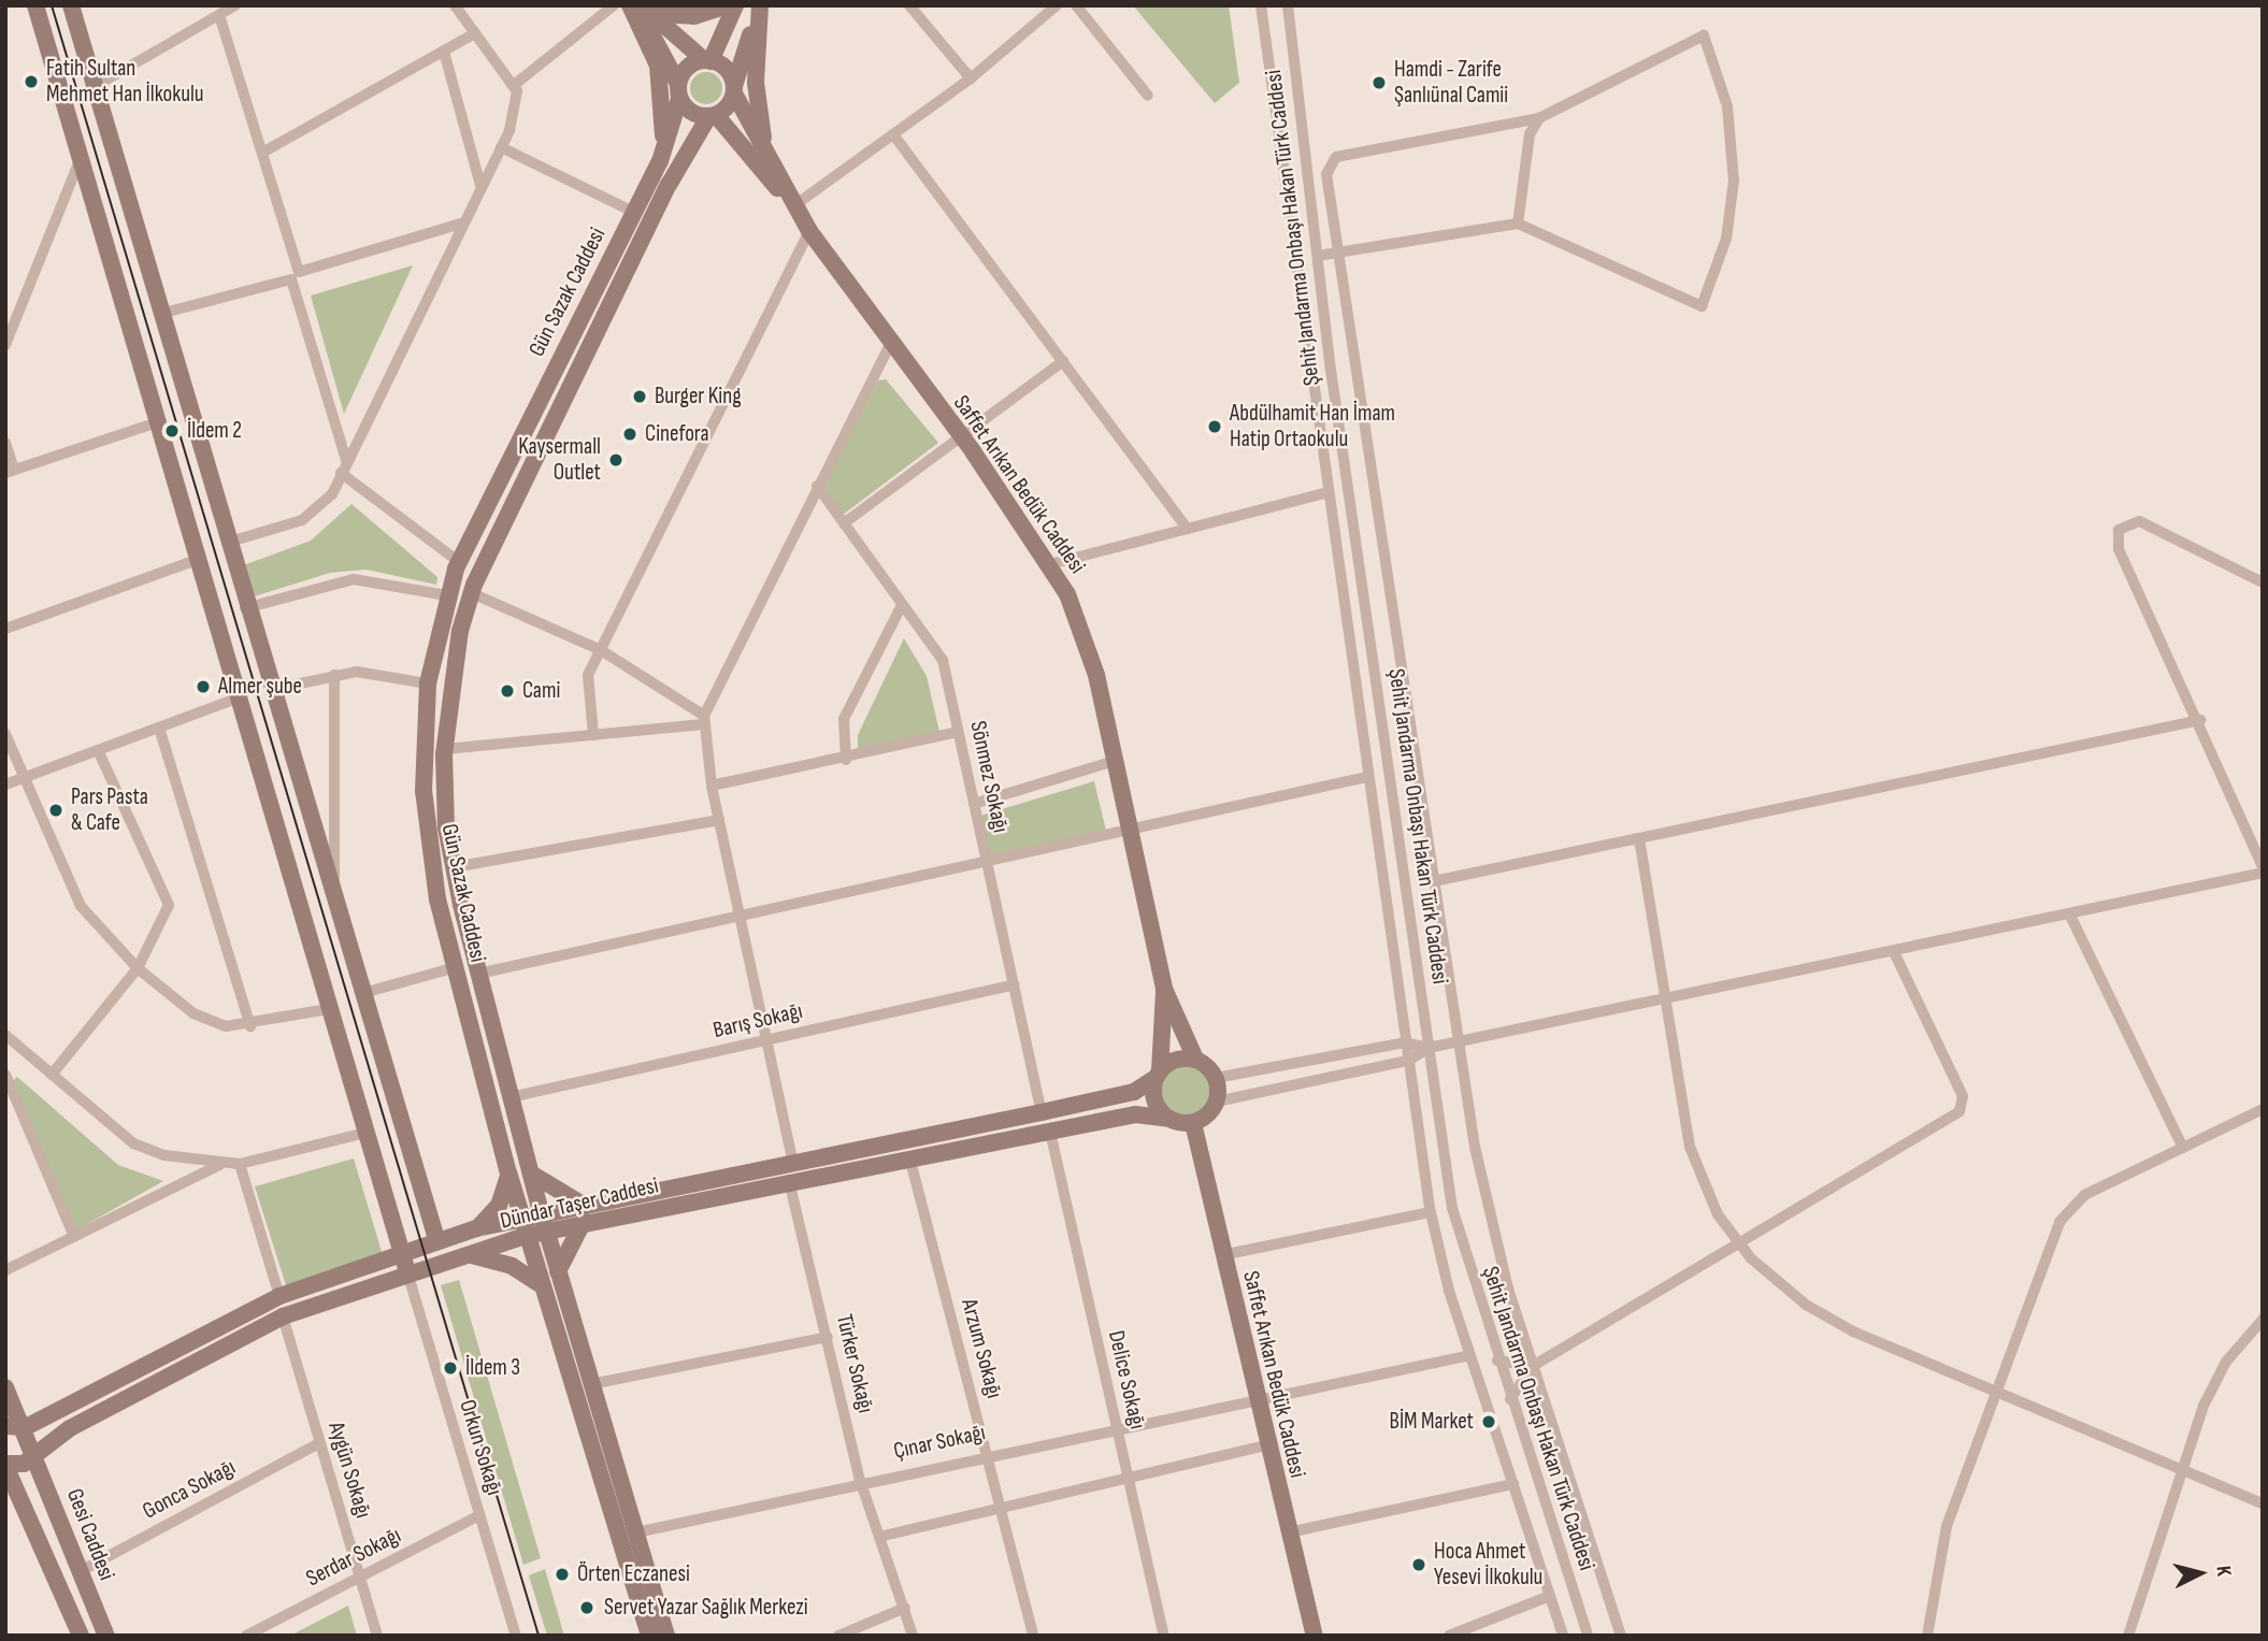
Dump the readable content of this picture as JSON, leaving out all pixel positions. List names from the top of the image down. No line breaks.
{"streets":{"street":["Şehit Jandarma Onbaşı Hakan Türk Caddesi","Gün Sazak Caddesi","Saffet Arıkan Bedük Caddesi","Sönmez Sokağı","Barış Sokağı","Dündar Taşer Caddesi","Arzum Sokağı","Türker Sokağı","Delice Sokağı","Çınar Sokağı","Orkun Sokağı","Aygün Sokağı","Gonca Sokağı","Gesi Caddesi","Serdar Sokağı"]},"crossings":[["Şehit Jandarma Onbaşı Hakan Türk Caddesi","Çınar Sokağı"],["Gün Sazak Caddesi","Barış Sokağı"],["Gün Sazak Caddesi","Dündar Taşer Caddesi"],["Gün Sazak Caddesi","Çınar Sokağı"],["Saffet Arıkan Bedük Caddesi","Dündar Taşer Caddesi"],["Saffet Arıkan Bedük Caddesi","Çınar Sokağı"],["Sönmez Sokağı","Barış Sokağı"],["Sönmez Sokağı","Dündar Taşer Caddesi"],["Dündar Taşer Caddesi","Arzum Sokağı"],["Dündar Taşer Caddesi","Türker Sokağı"],["Dündar Taşer Caddesi","Delice Sokağı"],["Dündar Taşer Caddesi","Orkun Sokağı"],["Dündar Taşer Caddesi","Aygün Sokağı"],["Dündar Taşer Caddesi","Gesi Caddesi"],["Arzum Sokağı","Çınar Sokağı"],["Türker Sokağı","Çınar Sokağı"],["Delice Sokağı","Çınar Sokağı"],["Orkun Sokağı","Serdar Sokağı"],["Aygün Sokağı","Gonca Sokağı"],["Aygün Sokağı","Serdar Sokağı"],["Gonca Sokağı","Gesi Caddesi"]],"places":["Fatih Sultan Mehmet Han İlkokulu","Hamdi - Zarife Şanlıünal Camii","Burger King","Abdülhamit Han İmam Hatip Ortaokulu","İldem 2","Cinefora","Kaysermall Outlet","Almer şube","Cami","Pars Pasta & Cafe","İldem 3","BİM Market","Hoca Ahmet Yesevi İlkokulu","Örten Eczanesi","Servet Yazar Sağlık Merkezi"],"north":"right"}
